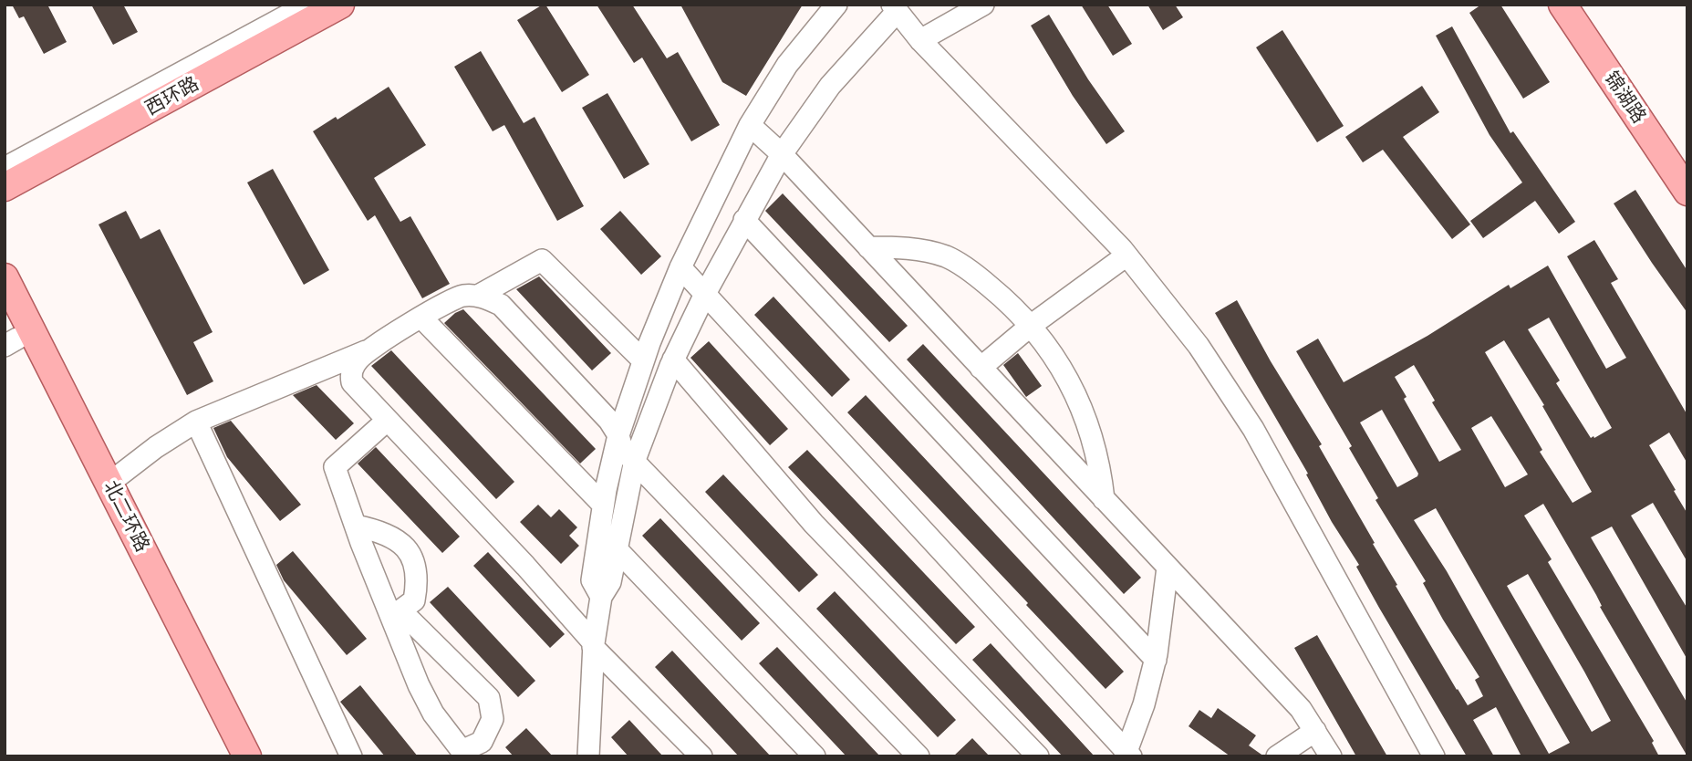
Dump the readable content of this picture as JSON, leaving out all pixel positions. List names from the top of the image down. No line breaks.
{"streets":{"main road":["西环路","锦湖路","北二环路"]}}
